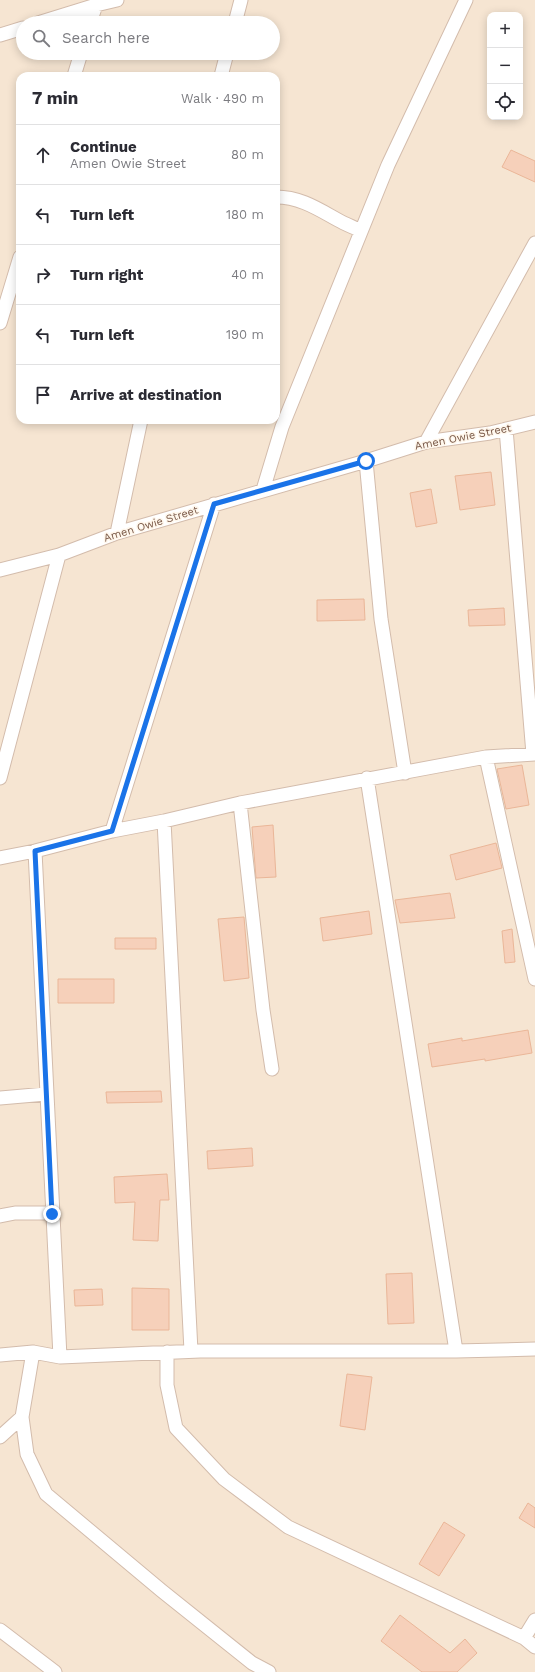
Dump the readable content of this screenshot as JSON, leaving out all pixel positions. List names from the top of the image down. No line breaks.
{"streets":{"street":["Amen Owie Street"]},"page":{"map_buttons":["+","−"],"search":"Search here","heading":["7 min","Walk · 490 m"],"list":[["Continue","Amen Owie Street","80 m"],["Turn left","180 m"],["Turn right","40 m"],["Turn left","190 m"],"Arrive at destination"]}}
